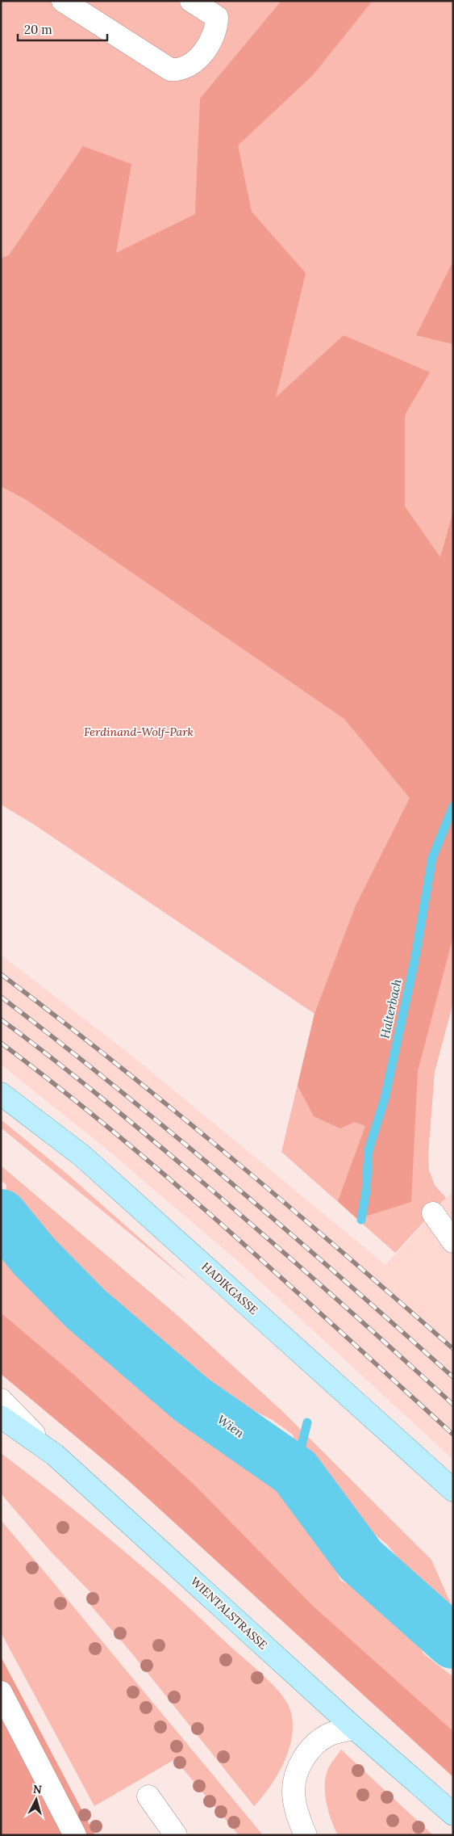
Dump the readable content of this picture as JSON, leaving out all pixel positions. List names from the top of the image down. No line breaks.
{"streets":{"main road":["HADIKGASSE","WIENTALSTRASSE"]},"water":["Halterbach","Wien"],"parks":["Ferdinand-Wolf-Park"],"scale_bar":"20 m","north":"top"}
